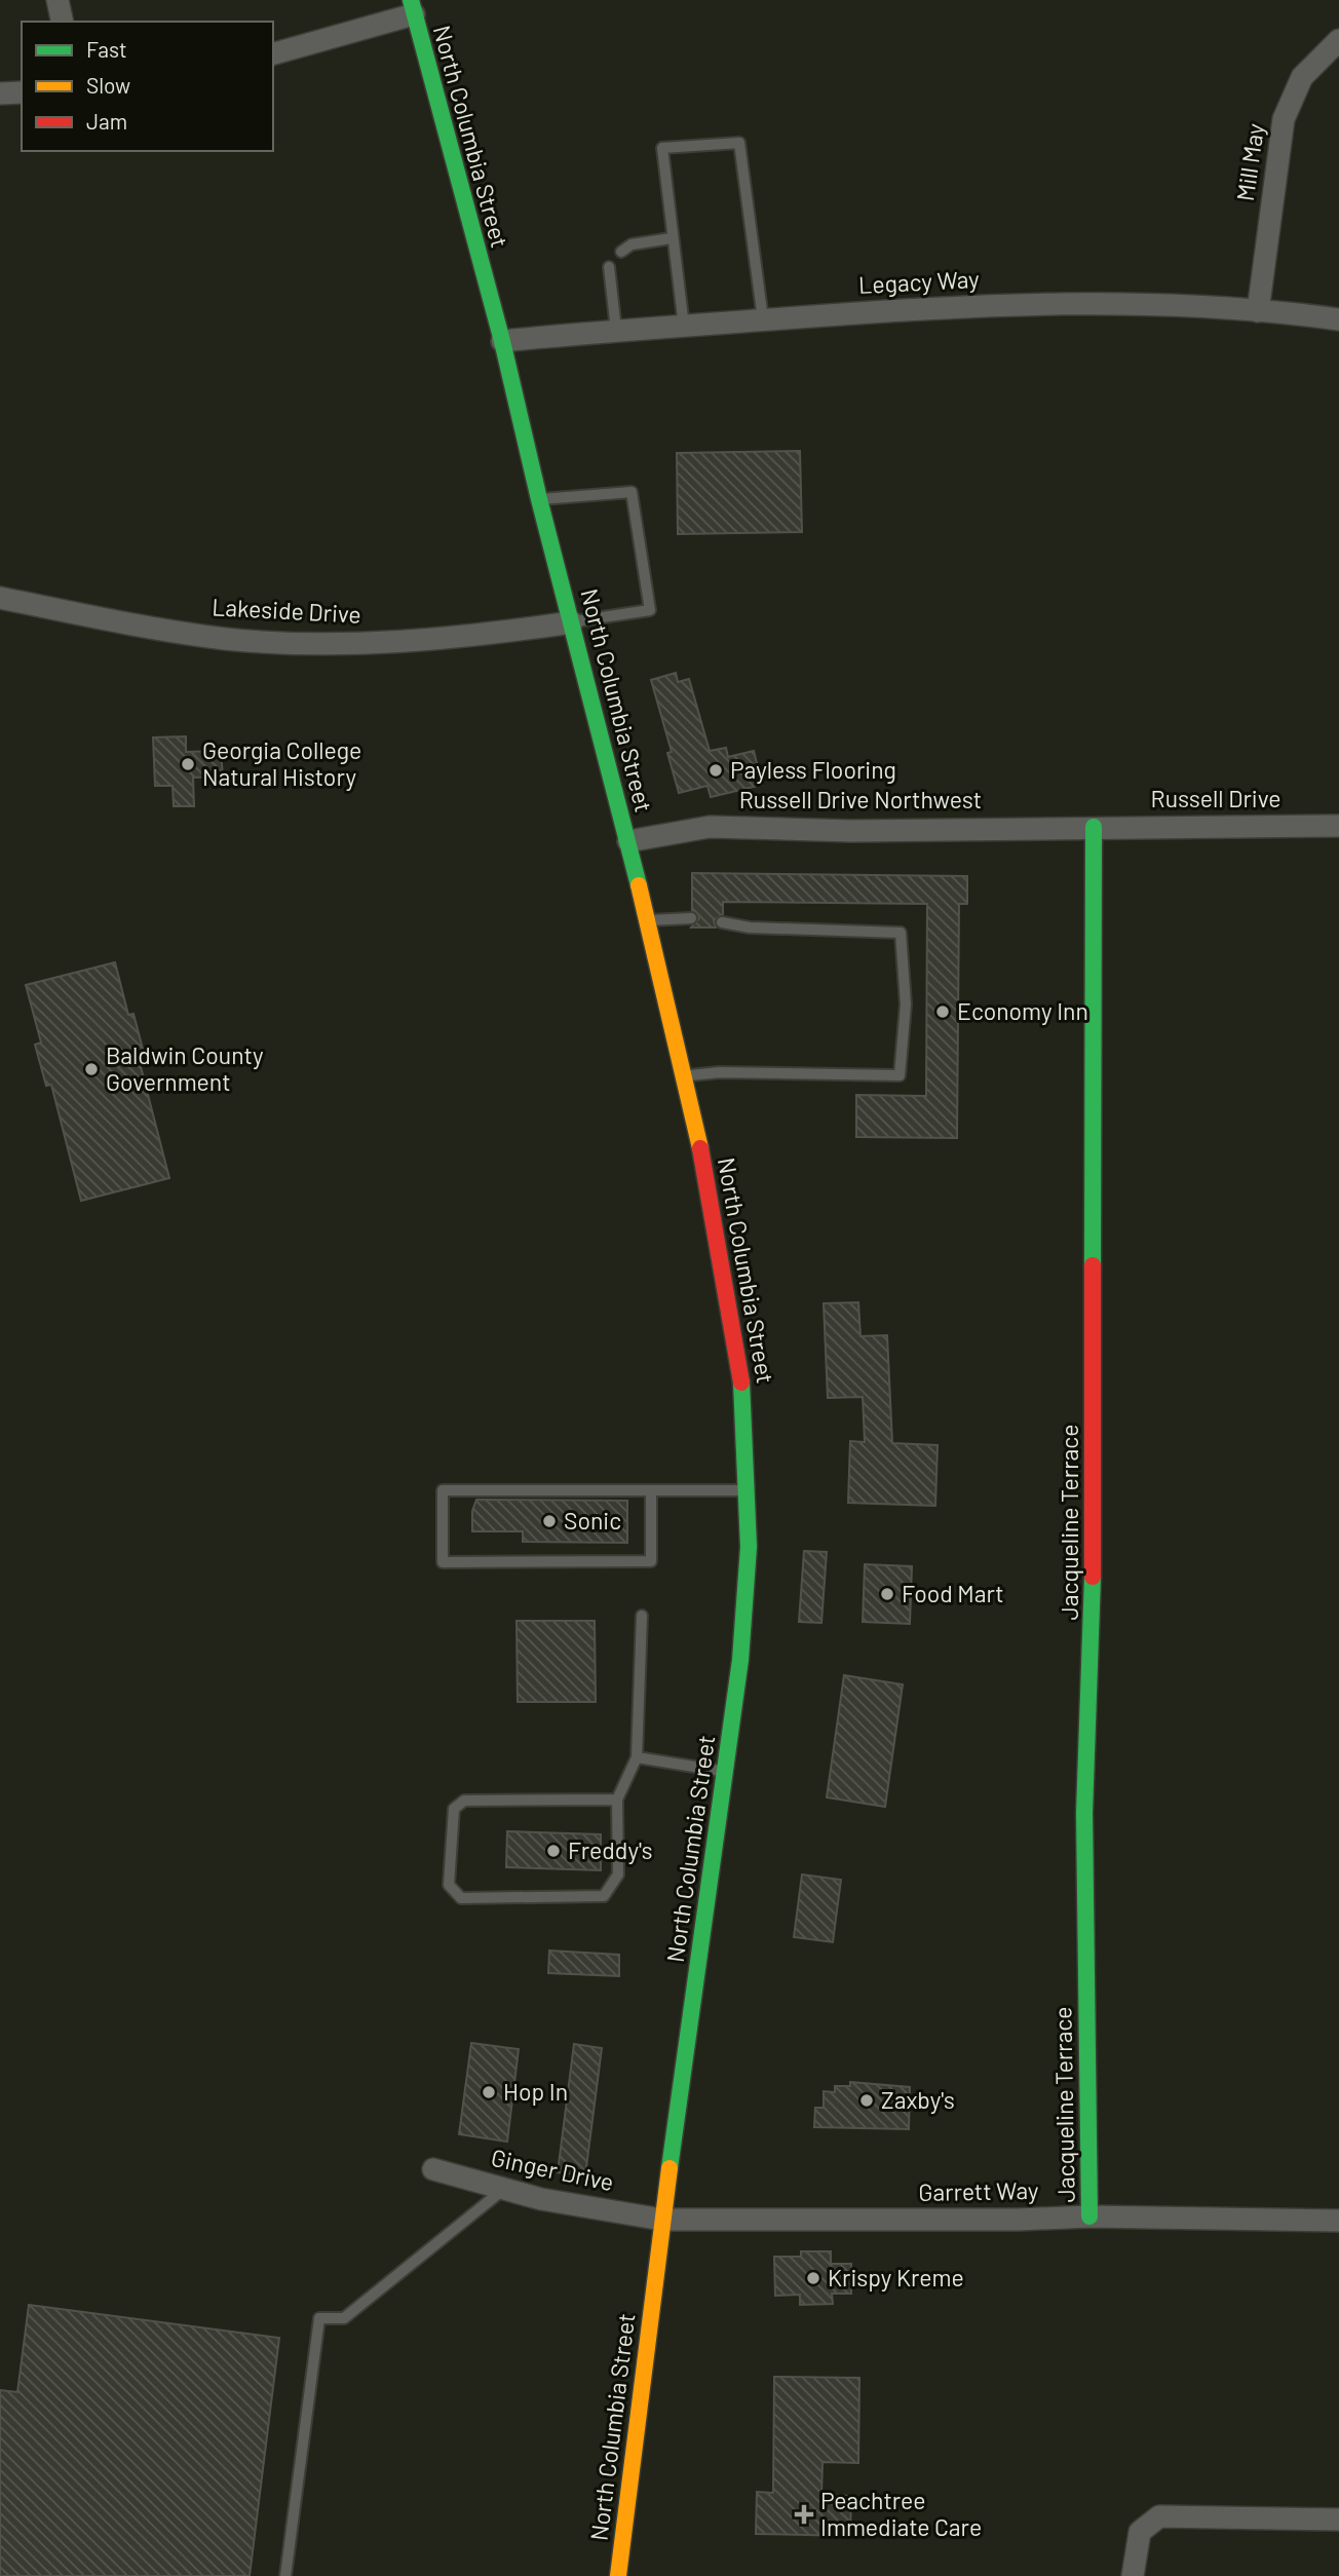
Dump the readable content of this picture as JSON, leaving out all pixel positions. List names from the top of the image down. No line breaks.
{"streets":{"main road":["North Columbia Street","Jacqueline Terrace"],"street":["Mill May","Legacy Way","Lakeside Drive","Russell Drive","Russell Drive Northwest","Ginger Drive","Garrett Way"]},"crossings":[["North Columbia Street","Legacy Way"],["North Columbia Street","Lakeside Drive"],["North Columbia Street","Russell Drive Northwest"],["North Columbia Street","Ginger Drive"],["North Columbia Street","Garrett Way"],["Mill May","Legacy Way"],["Russell Drive","Russell Drive Northwest"],["Russell Drive","Jacqueline Terrace"],["Russell Drive Northwest","Jacqueline Terrace"],["Jacqueline Terrace","Garrett Way"],["Ginger Drive","Garrett Way"]],"places":{"other":["Georgia College Natural History","Payless Flooring","Economy Inn","Baldwin County Government","Sonic","Food Mart","Freddy's","Hop In","Zaxby's","Krispy Kreme"],"health":["Peachtree Immediate Care"]},"legend":["Fast","Slow","Jam"]}
